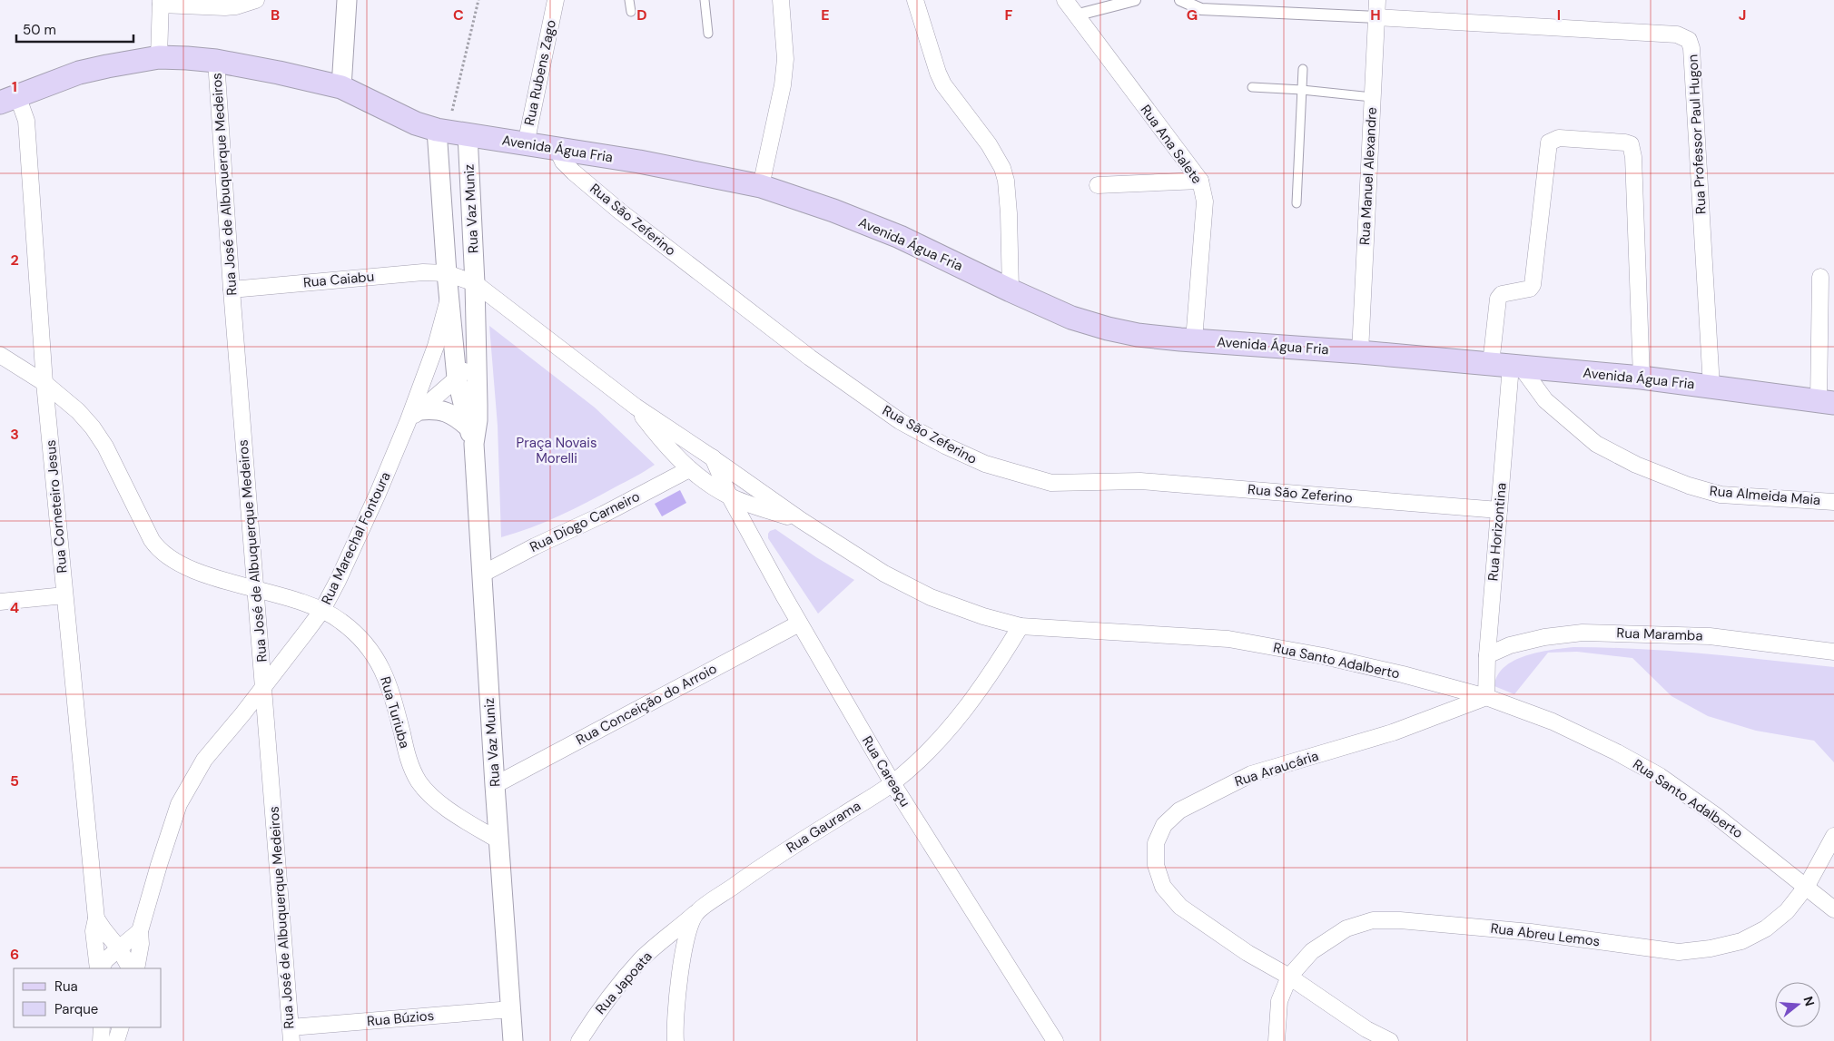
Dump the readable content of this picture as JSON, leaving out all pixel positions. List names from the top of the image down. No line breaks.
{"streets":{"main road":["Avenida Água Fria"],"street":["Rua Rubens Zago","Rua Professor Paul Hugon","Rua Ana Salete","Rua Manuel Alexandre","Rua José de Albuquerque Medeiros","Rua Vaz Muniz","Rua São Zeferino","Rua Caiabu","Rua Almeida Maia","Rua Corneteiro Jesus","Rua Diogo Carneiro","Rua Horizontina","Rua Marechal Fontoura","Rua Maramba","Rua Santo Adalberto","Rua Conceição do Arroio","Rua Turiuba","Rua Araucária","Rua Careaçu","Rua Gaurama","Rua Abreu Lemos","Rua Japoata","Rua Búzios"]},"crossings":[["Rua Rubens Zago","Avenida Água Fria"],["Rua Professor Paul Hugon","Avenida Água Fria"],["Rua Professor Paul Hugon","Rua Manuel Alexandre"],["Rua Ana Salete","Avenida Água Fria"],["Avenida Água Fria","Rua Manuel Alexandre"],["Avenida Água Fria","Rua José de Albuquerque Medeiros"],["Avenida Água Fria","Rua Vaz Muniz"],["Avenida Água Fria","Rua São Zeferino"],["Avenida Água Fria","Rua Almeida Maia"],["Avenida Água Fria","Rua Corneteiro Jesus"],["Avenida Água Fria","Rua Horizontina"],["Rua José de Albuquerque Medeiros","Rua Caiabu"],["Rua José de Albuquerque Medeiros","Rua Marechal Fontoura"],["Rua José de Albuquerque Medeiros","Rua Turiuba"],["Rua José de Albuquerque Medeiros","Rua Búzios"],["Rua Vaz Muniz","Rua Caiabu"],["Rua Vaz Muniz","Rua Diogo Carneiro"],["Rua Vaz Muniz","Rua Marechal Fontoura"],["Rua Vaz Muniz","Rua Conceição do Arroio"],["Rua Vaz Muniz","Rua Turiuba"],["Rua Vaz Muniz","Rua Búzios"],["Rua São Zeferino","Rua Horizontina"],["Rua Almeida Maia","Rua Horizontina"],["Rua Corneteiro Jesus","Rua Turiuba"],["Rua Horizontina","Rua Maramba"],["Rua Horizontina","Rua Santo Adalberto"],["Rua Horizontina","Rua Araucária"],["Rua Marechal Fontoura","Rua Turiuba"],["Rua Santo Adalberto","Rua Araucária"],["Rua Santo Adalberto","Rua Careaçu"],["Rua Santo Adalberto","Rua Gaurama"],["Rua Santo Adalberto","Rua Abreu Lemos"],["Rua Conceição do Arroio","Rua Careaçu"],["Rua Araucária","Rua Abreu Lemos"],["Rua Careaçu","Rua Gaurama"],["Rua Gaurama","Rua Japoata"]],"parks":["Praça Novais Morelli"],"legend":["Rua","Parque"],"scale_bar":"50 m","north":"right","grid":{"columns":["B","C","D","E","F","G","H","I","J"],"rows":["1","2","3","4","5","6"]}}
